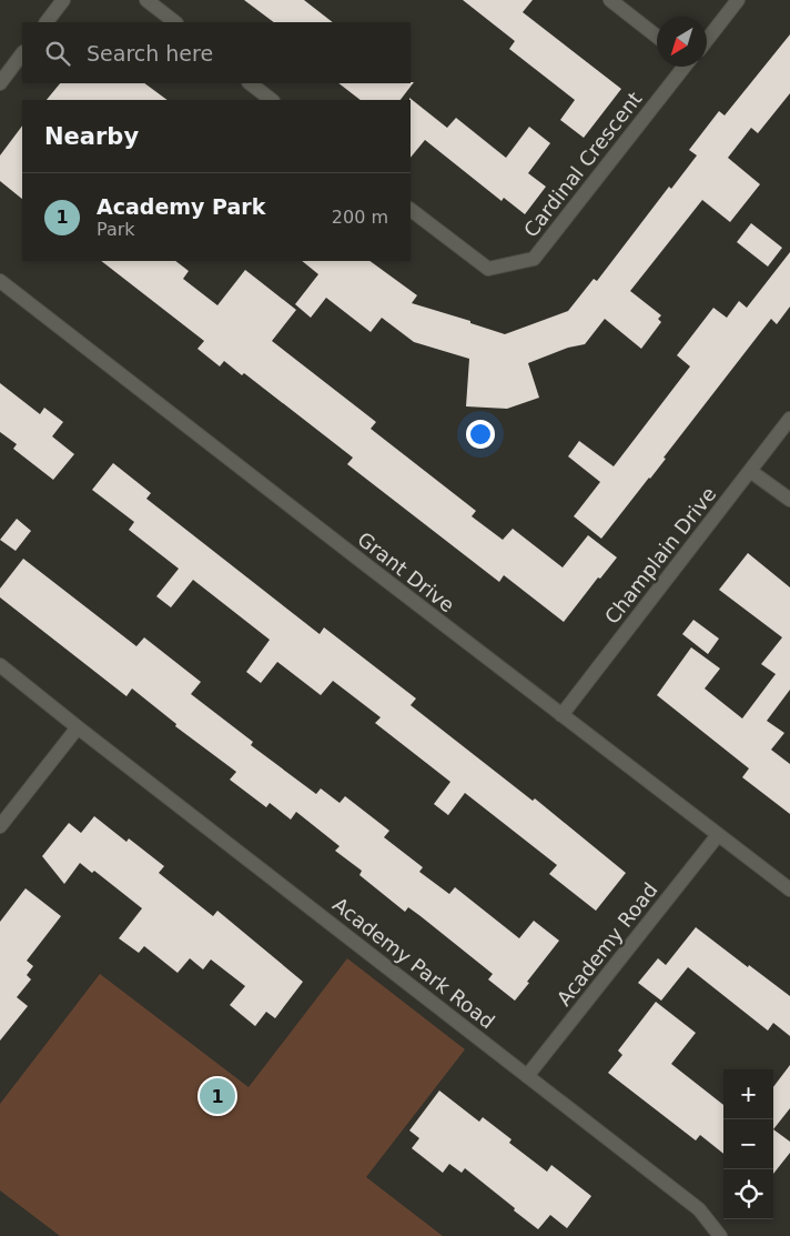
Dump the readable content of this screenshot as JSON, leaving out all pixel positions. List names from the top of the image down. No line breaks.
{"streets":{"street":["Cardinal Crescent","Champlain Drive","Grant Drive","Academy Road","Academy Park Road"]},"crossings":[["Champlain Drive","Grant Drive"],["Grant Drive","Academy Road"],["Academy Road","Academy Park Road"]],"north":"bottom left","page":{"search":"Search here","heading":"Nearby","list":[{"mark":"1","name":"Academy Park","note":"Park","value":"200 m"}],"map_buttons":["+","−"],"pins":"1"}}
